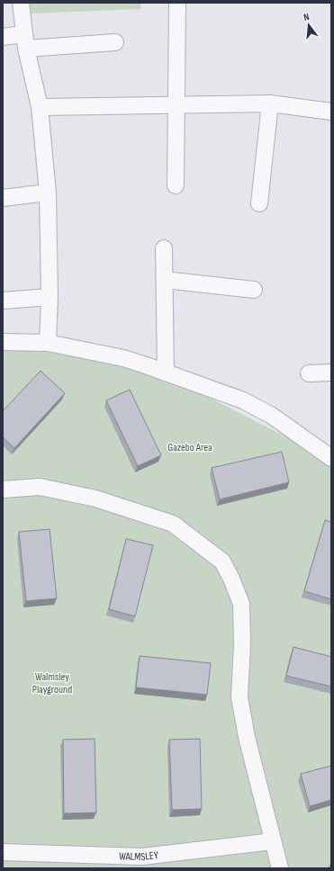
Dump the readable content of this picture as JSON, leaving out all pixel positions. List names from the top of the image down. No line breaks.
{"streets":{"street":["WALMSLEY"]},"parks":["Gazebo Area","Walmsley Playground"],"north":"top"}
